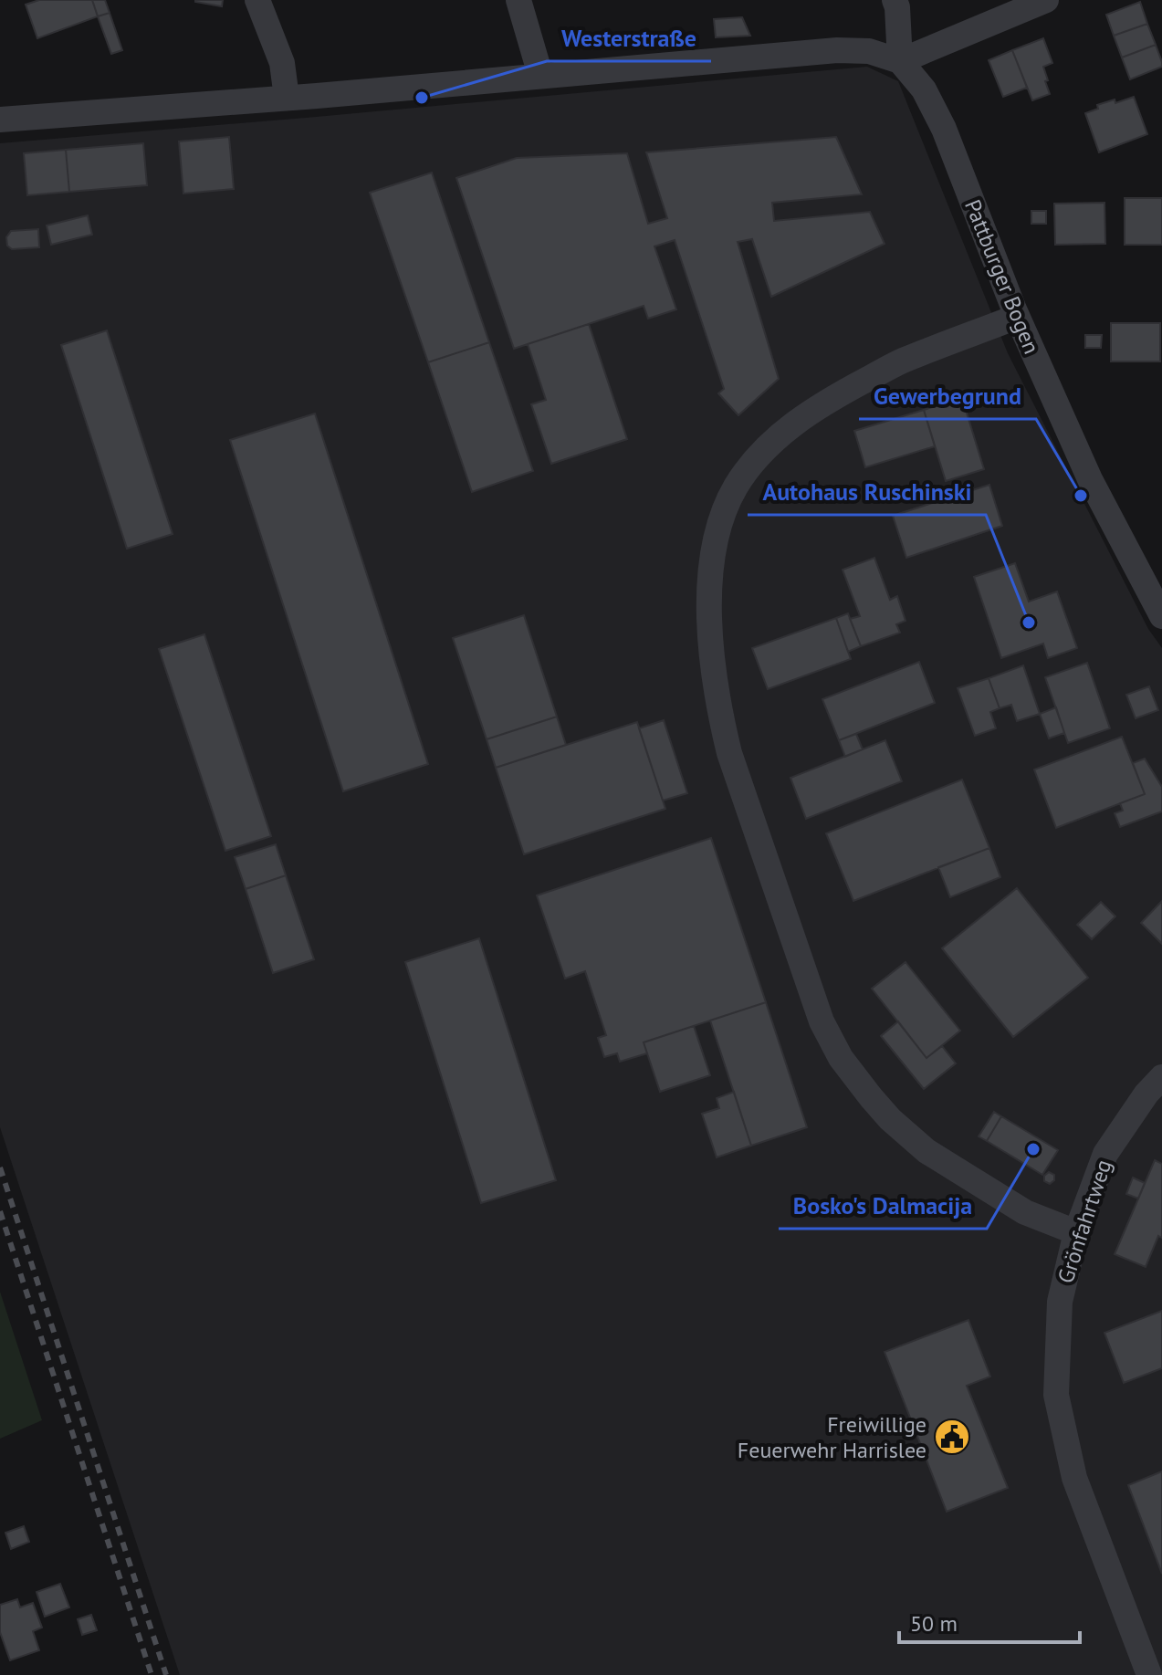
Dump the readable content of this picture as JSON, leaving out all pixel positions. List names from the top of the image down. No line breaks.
{"streets":{"street":["Pattburger Bogen","Grönfahrtweg"]},"places":{"other":["Westerstraße","Gewerbegrund","Autohaus Ruschinski","Bosko's Dalmacija"],"public building":["Freiwillige Feuerwehr Harrislee"]},"scale_bar":"50 m"}
